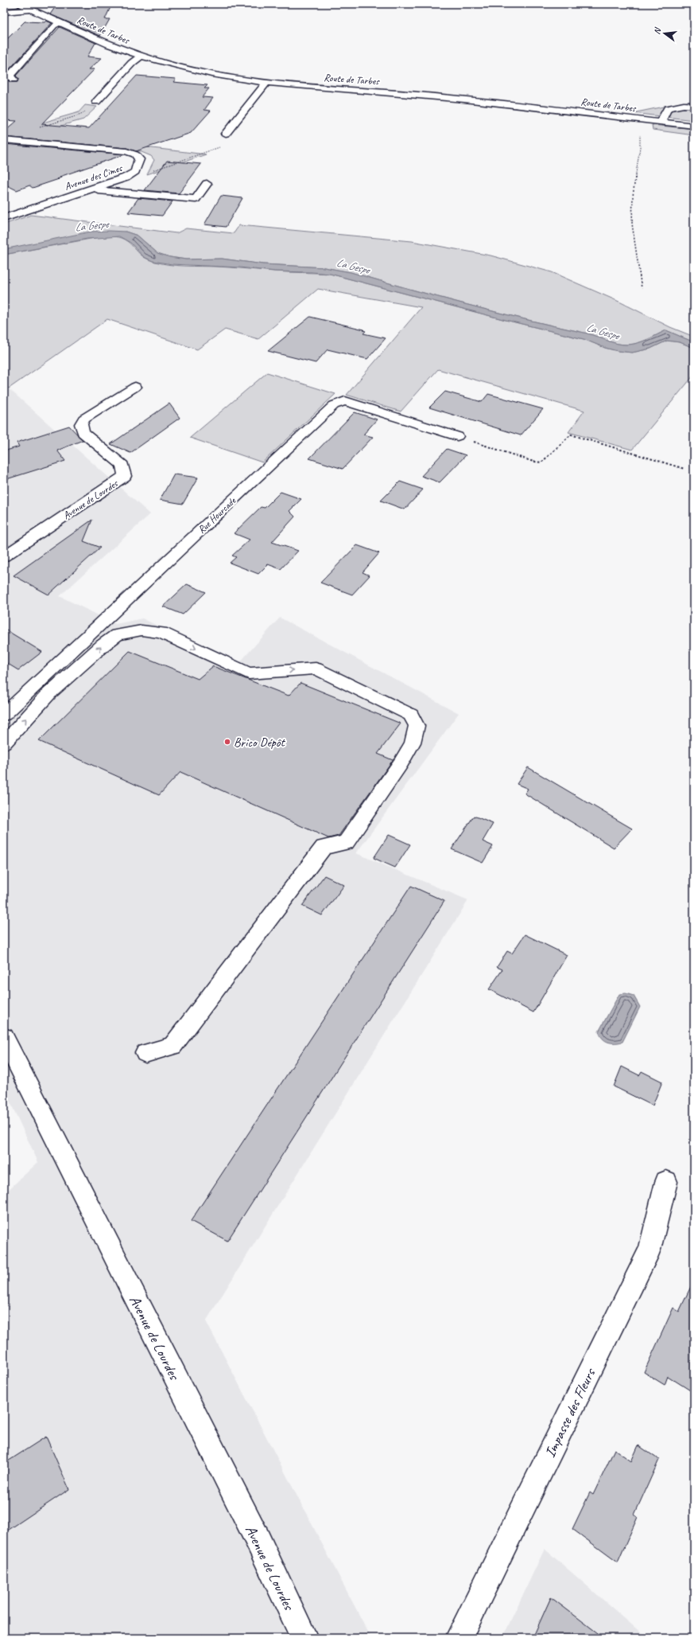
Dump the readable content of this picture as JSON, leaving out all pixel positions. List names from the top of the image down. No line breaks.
{"streets":{"street":["Route de Tarbes","Avenue des Cimes","Avenue de Lourdes","Rue Hourcade","Impasse des Fleurs"]},"water":["La Gespe"],"places":["Brico Dépôt"],"north":"left"}
